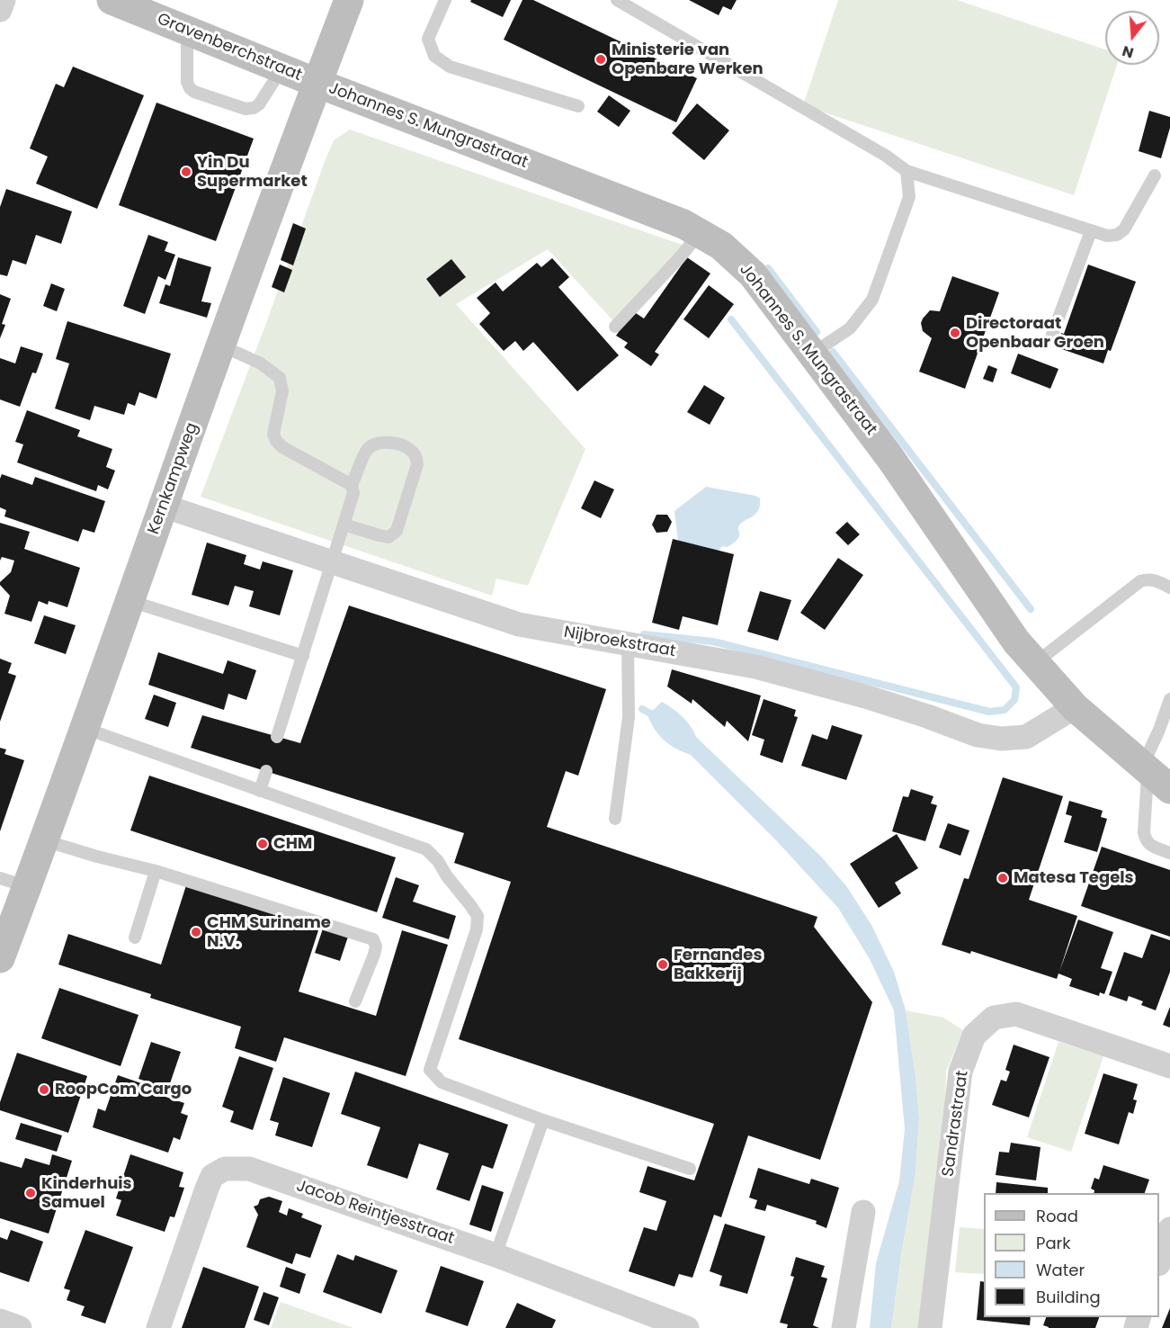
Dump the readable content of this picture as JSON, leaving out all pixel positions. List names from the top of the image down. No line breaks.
{"streets":{"street":["Gravenberchstraat","Johannes S. Mungrastraat","Kernkampweg","Nijbroekstraat","Sandrastraat","Jacob Reintjesstraat"]},"crossings":[["Gravenberchstraat","Johannes S. Mungrastraat"],["Gravenberchstraat","Kernkampweg"],["Johannes S. Mungrastraat","Kernkampweg"],["Johannes S. Mungrastraat","Nijbroekstraat"],["Kernkampweg","Nijbroekstraat"]],"places":["Ministerie van Openbare Werken","Yin Du Supermarket","Directoraat Openbaar Groen","CHM","Matesa Tegels","CHM Suriname N.V.","Fernandes Bakkerij","RoopCom Cargo","Kinderhuis Samuel"],"legend":["Road","Park","Water","Building"],"north":"bottom"}
